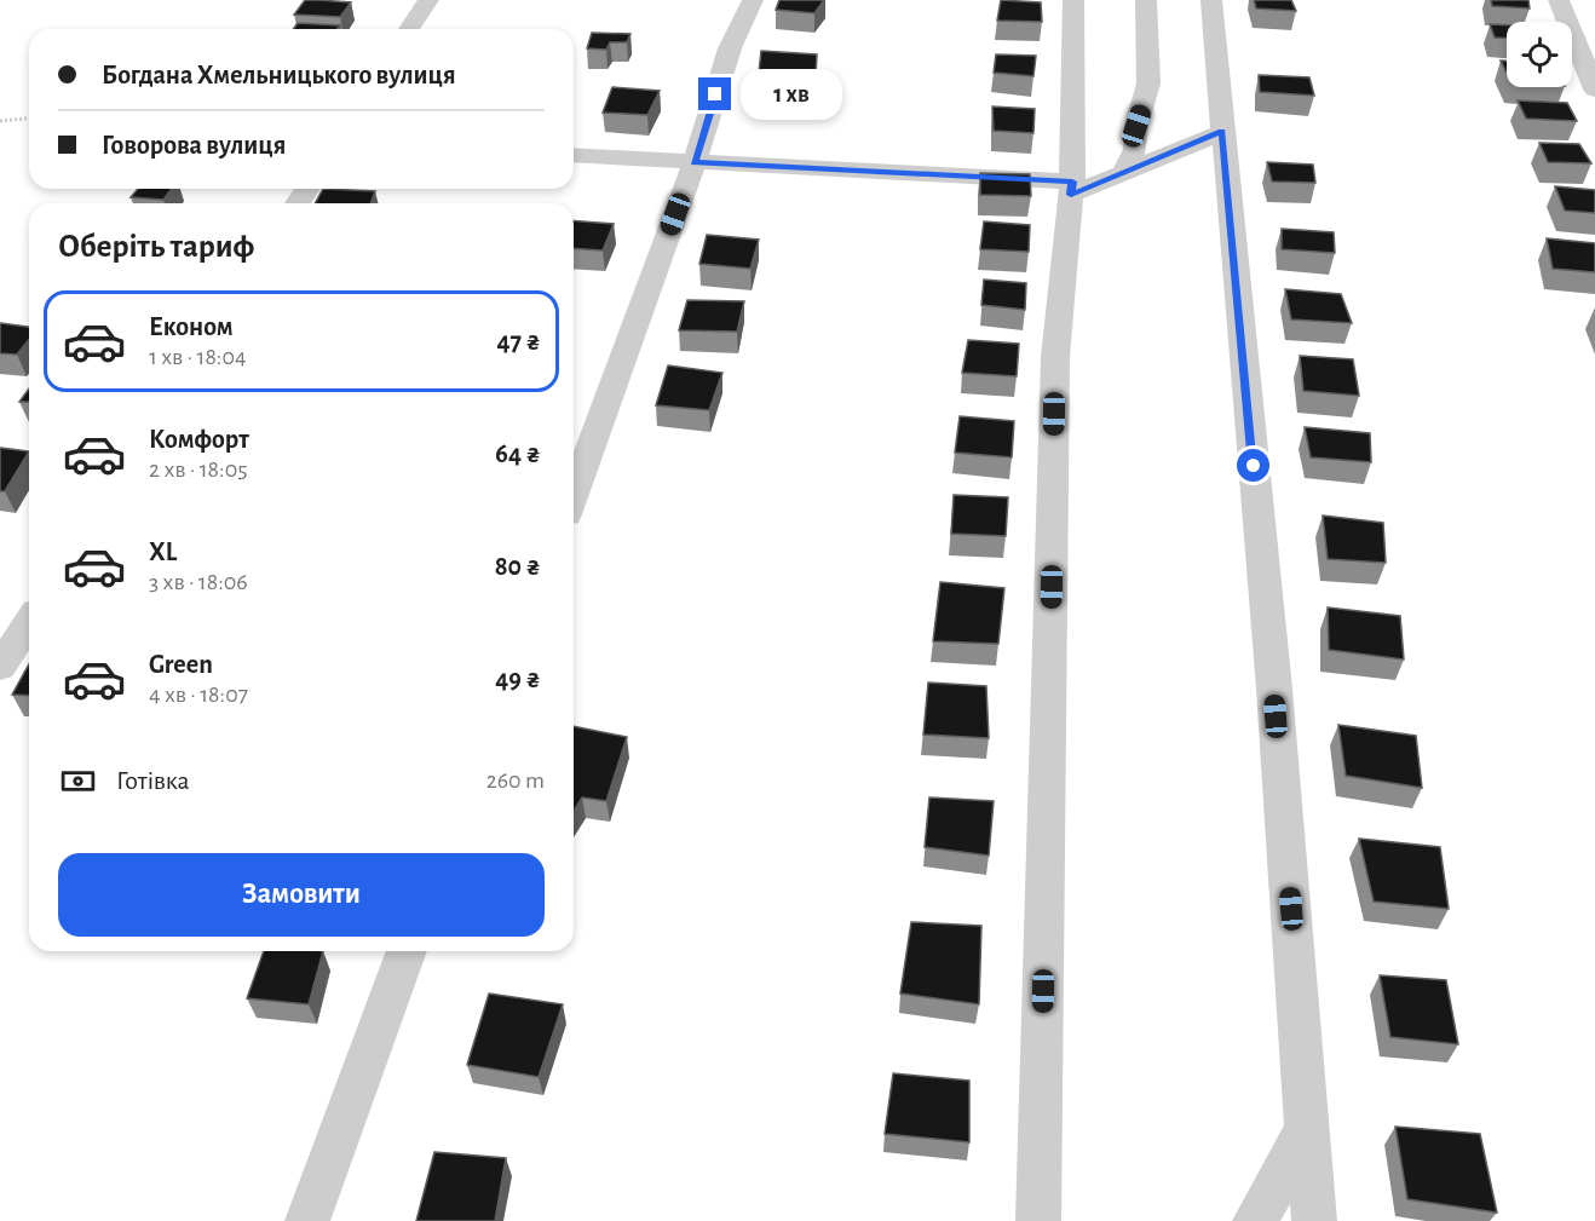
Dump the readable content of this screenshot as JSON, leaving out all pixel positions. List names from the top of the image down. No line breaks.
{"page":{"banner":["Богдана Хмельницького вулиця","Говорова вулиця"],"bubble":"1 хв","heading":"Оберіть тариф","list":[{"name":"Економ","note":"1 хв · 18:04","value":"47 ₴"},{"name":"Комфорт","note":"2 хв · 18:05","value":"64 ₴"},{"name":"XL","note":"3 хв · 18:06","value":"80 ₴"},{"name":"Green","note":"4 хв · 18:07","value":"49 ₴"}],"pay":["Готівка","260 m"],"buttons":"Замовити"}}
